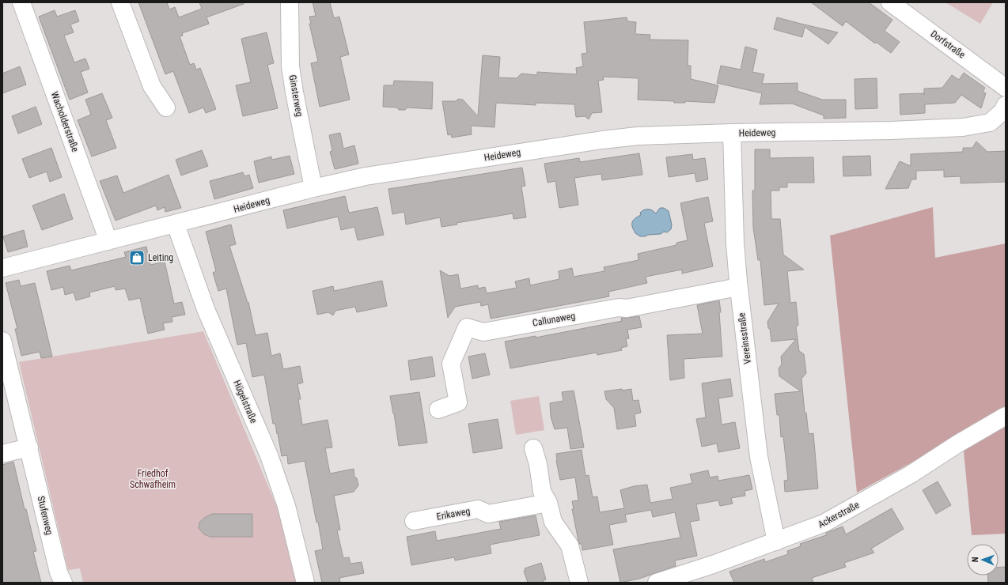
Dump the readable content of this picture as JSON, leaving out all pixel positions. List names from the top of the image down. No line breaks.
{"streets":{"street":["Dorfstraße","Ginsterweg","Wacholderstraße","Heideweg","Callunaweg","Vereinsstraße","Hügelstraße","Erikaweg","Ackerstraße","Stufenweg"]},"crossings":[["Ginsterweg","Heideweg"],["Wacholderstraße","Heideweg"],["Heideweg","Vereinsstraße"],["Heideweg","Hügelstraße"],["Callunaweg","Vereinsstraße"],["Vereinsstraße","Ackerstraße"]],"parks":["Friedhof Schwafheim"],"places":{"shop":["Leiting"]},"north":"left"}
